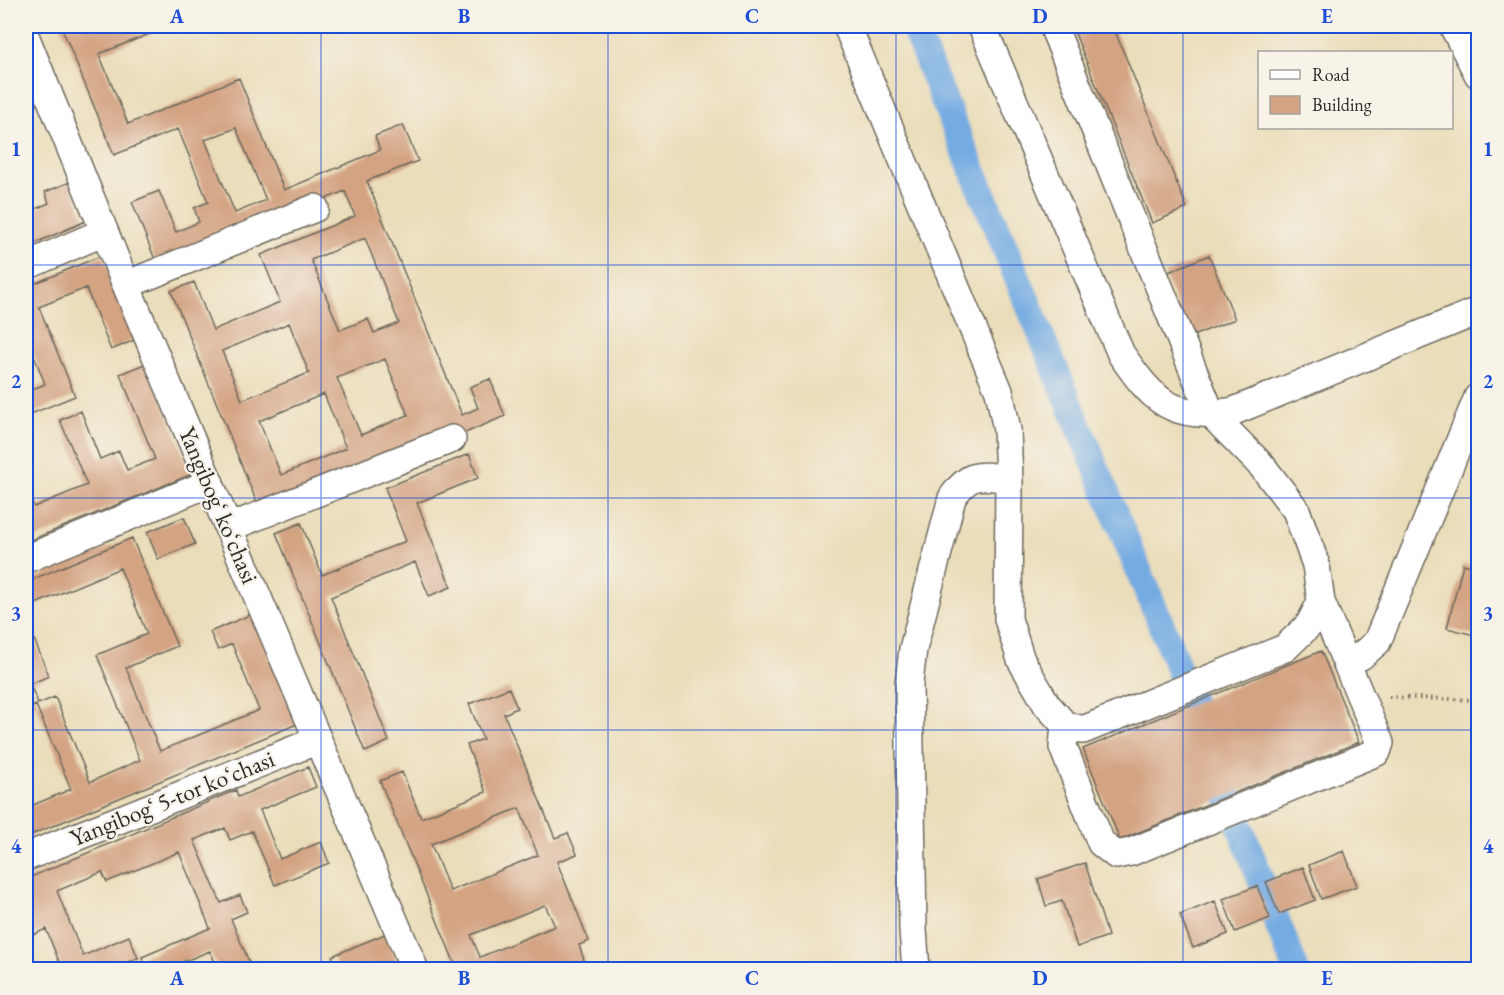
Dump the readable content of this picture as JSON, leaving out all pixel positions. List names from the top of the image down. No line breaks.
{"streets":{"street":["Yangibogʻ koʻchasi","Yangibogʻ 5-tor koʻchasi"]},"crossings":[["Yangibogʻ koʻchasi","Yangibogʻ 5-tor koʻchasi"]],"legend":["Road","Building"],"grid":{"columns":["A","B","C","D","E"],"rows":["1","2","3","4"]}}
